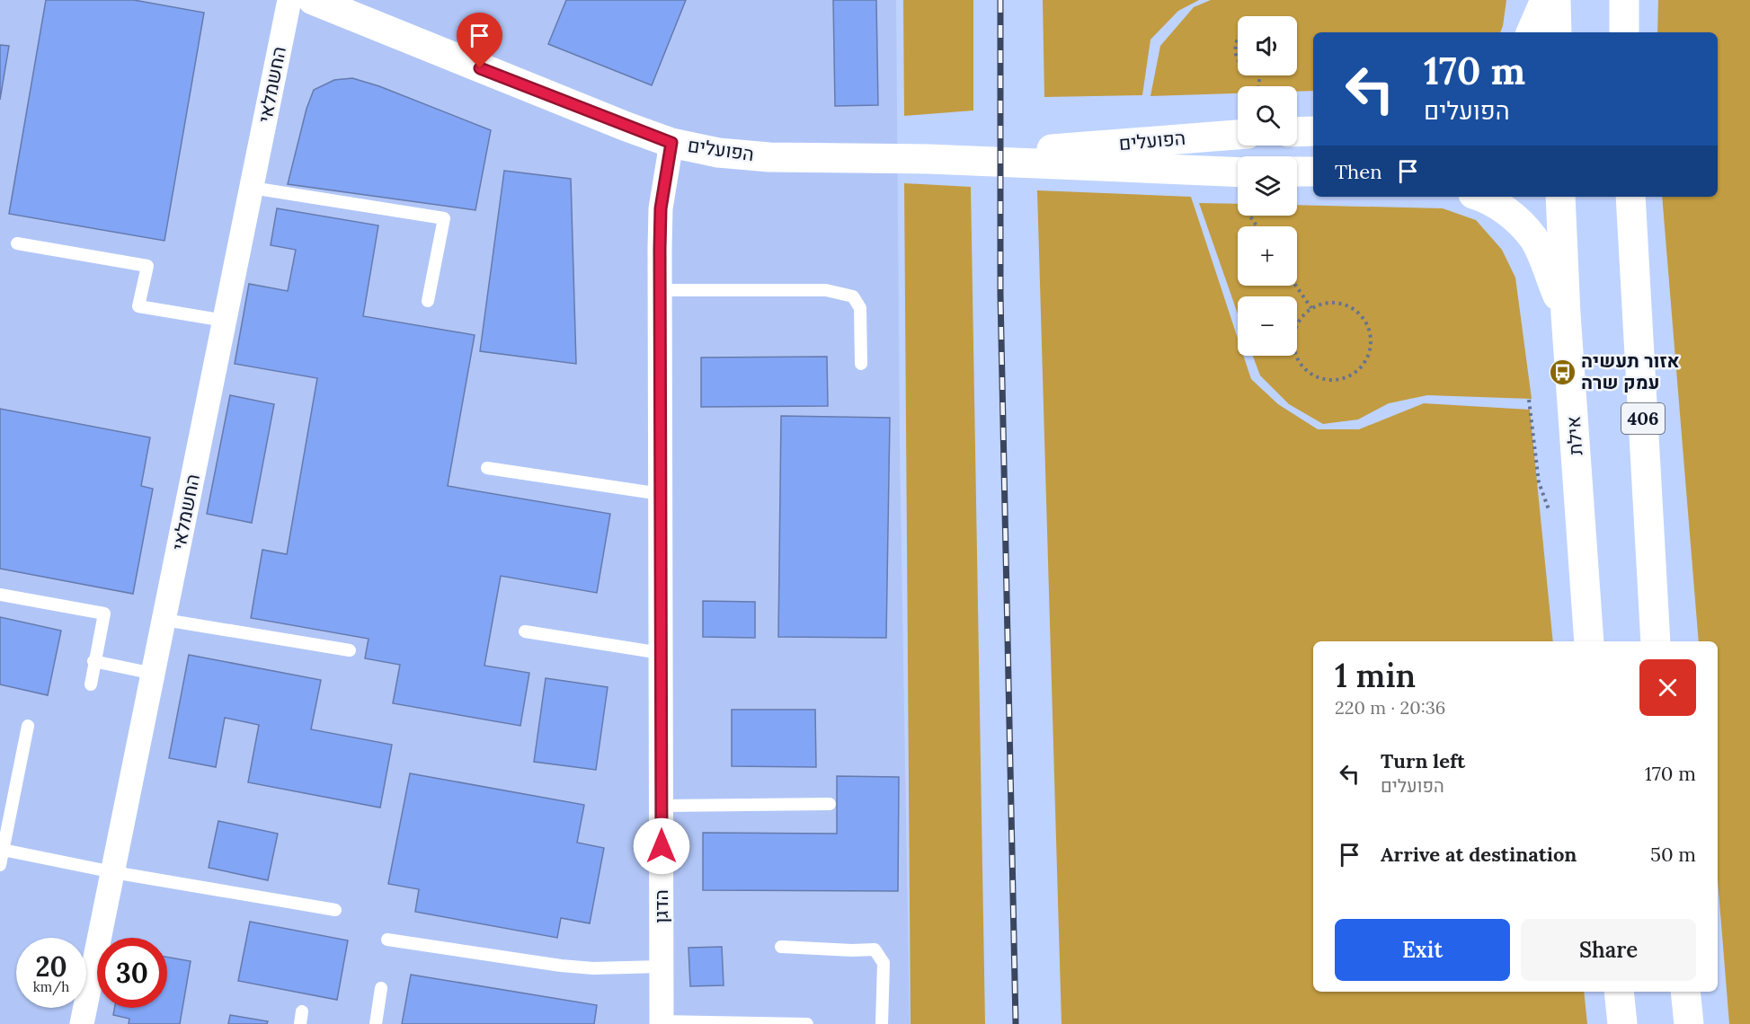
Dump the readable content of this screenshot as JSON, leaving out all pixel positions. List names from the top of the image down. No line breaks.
{"streets":{"street":["החשמלאי","הפועלים","406","אילת","הדגן"]},"crossings":[["הפועלים","הדגן"]],"places":{"bus stop":["אזור תעשיה עמק שרה"]},"page":{"map_buttons":["+","−"],"turn":["170 m","הפועלים"],"then":"Then","heading":["1 min","220 m · 20:36"],"list":[{"name":"Turn left","note":"הפועלים","value":"170 m"},{"name":"Arrive at destination","value":"50 m"}],"buttons":["Exit","Share"],"speed":"20 km/h","limit":"30"}}
